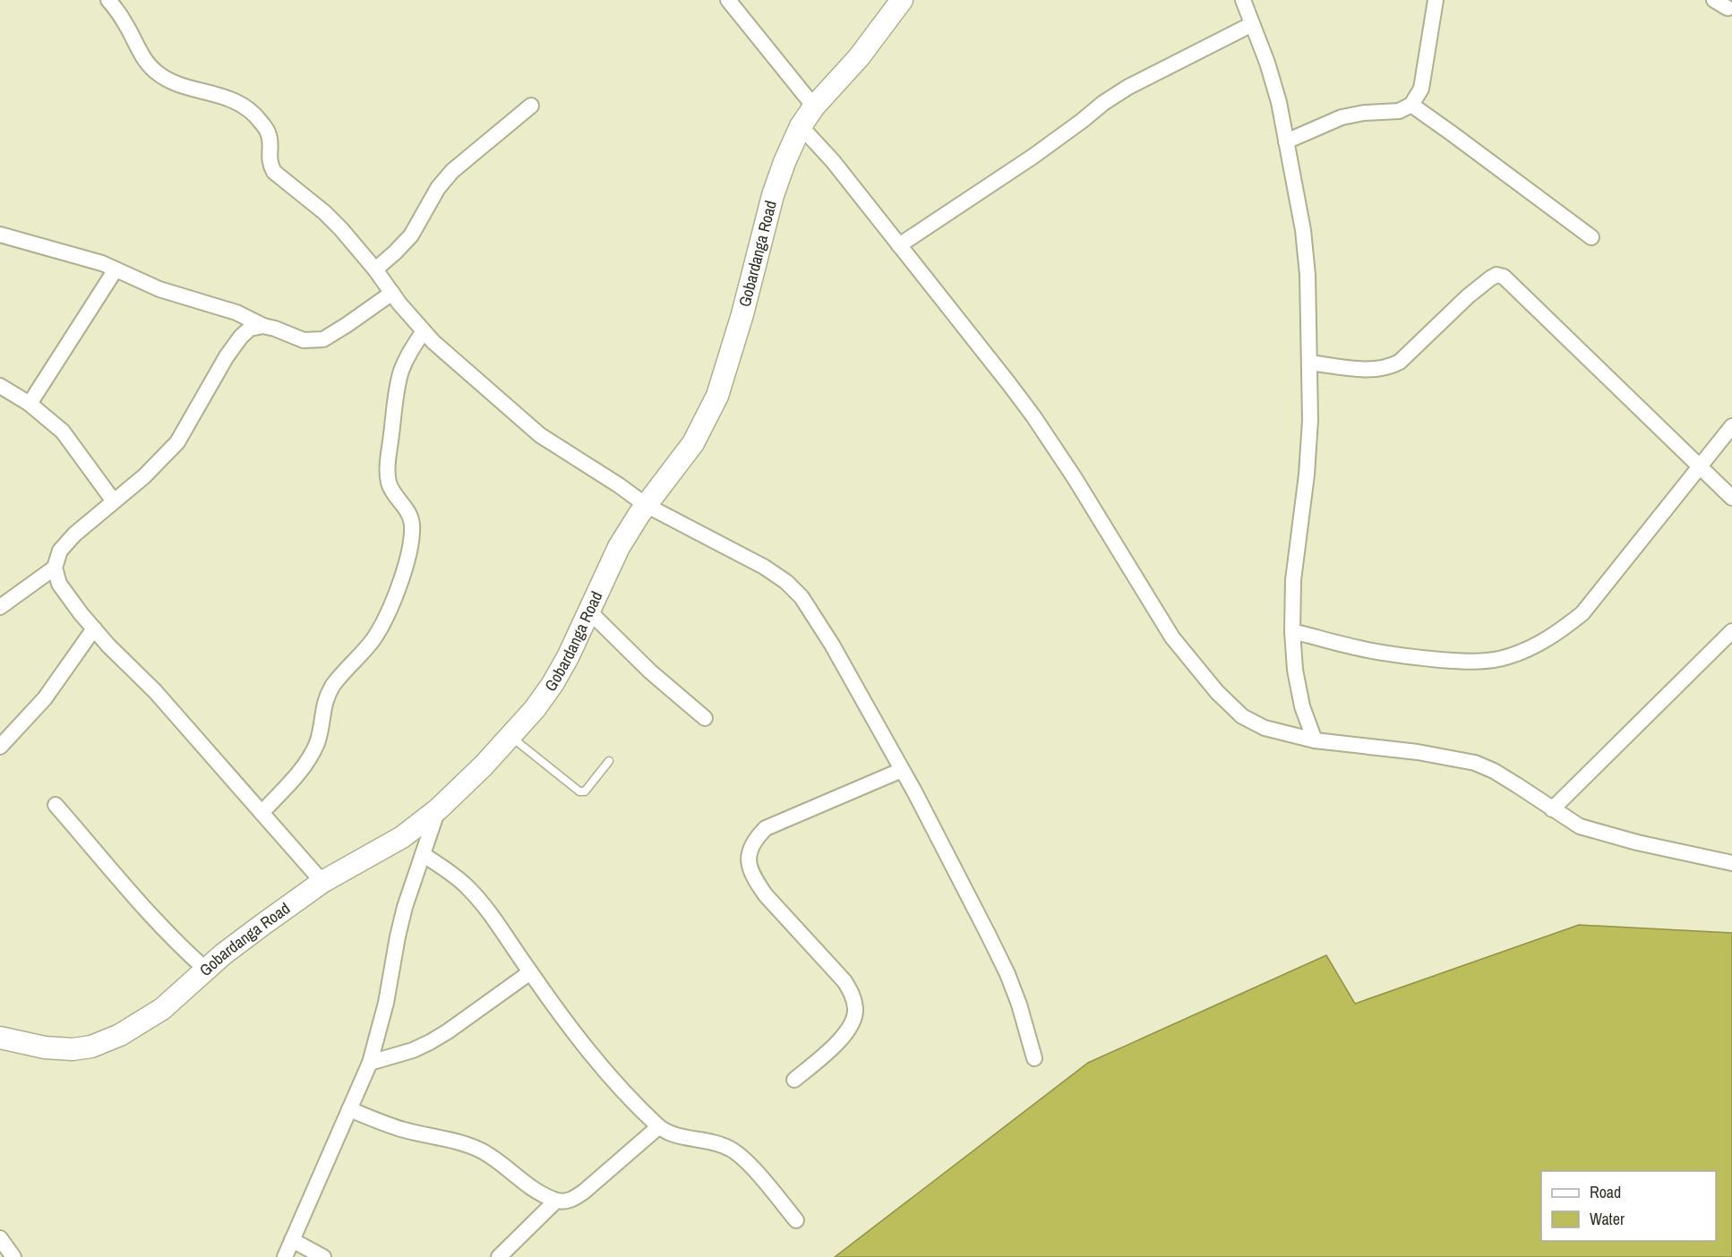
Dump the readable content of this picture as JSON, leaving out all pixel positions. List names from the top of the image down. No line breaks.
{"streets":{"main road":["Gobardanga Road"]},"legend":["Road","Water"]}
